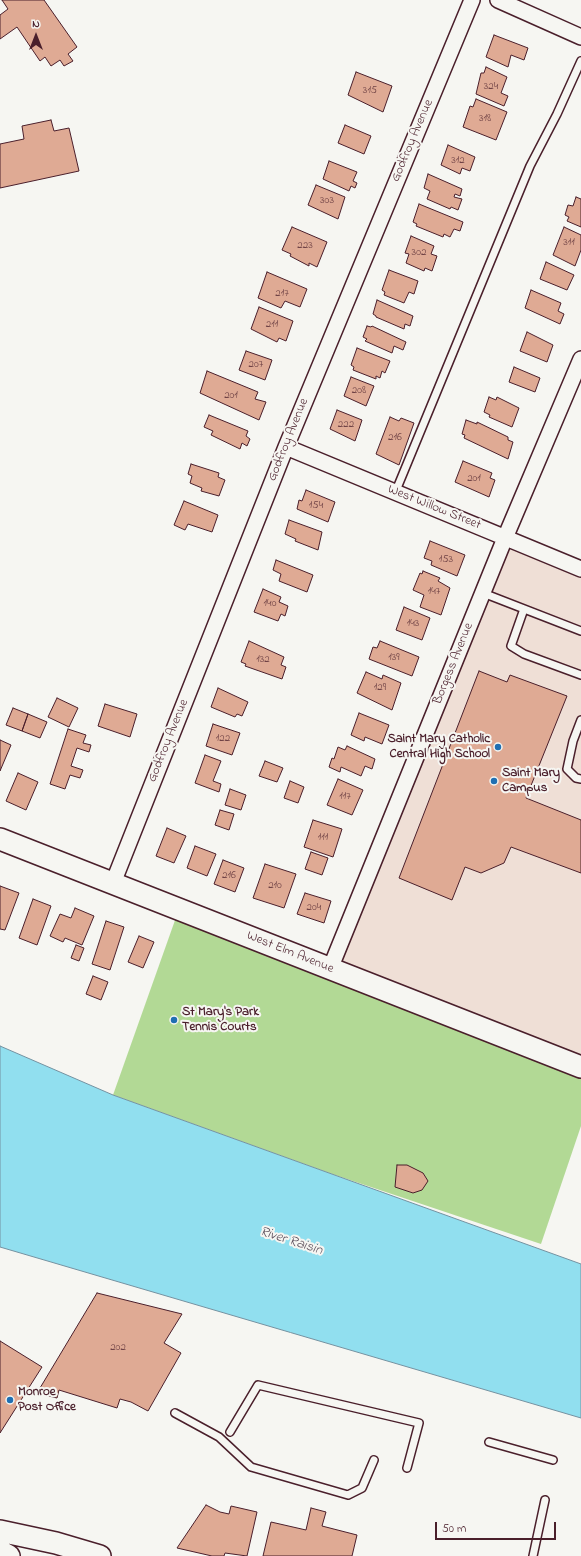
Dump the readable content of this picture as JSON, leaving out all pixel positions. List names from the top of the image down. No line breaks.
{"streets":{"street":["Godfroy Avenue","West Willow Street","Borgess Avenue","West Elm Avenue"]},"crossings":[["Godfroy Avenue","West Willow Street"],["Godfroy Avenue","West Elm Avenue"],["West Willow Street","Borgess Avenue"],["Borgess Avenue","West Elm Avenue"]],"water":["River Raisin"],"places":["Saint Mary Catholic Central High School","Saint Mary Campus","St Mary's Park Tennis Courts","Monroe Post Office"],"house_numbers":["324","315","318","312","303","311","223","302","217","211","207","208","201","222","216","201","154","153","147","140","143","139","132","129","122","117","111","216","210","204","202"],"scale_bar":"50 m","north":"top"}
